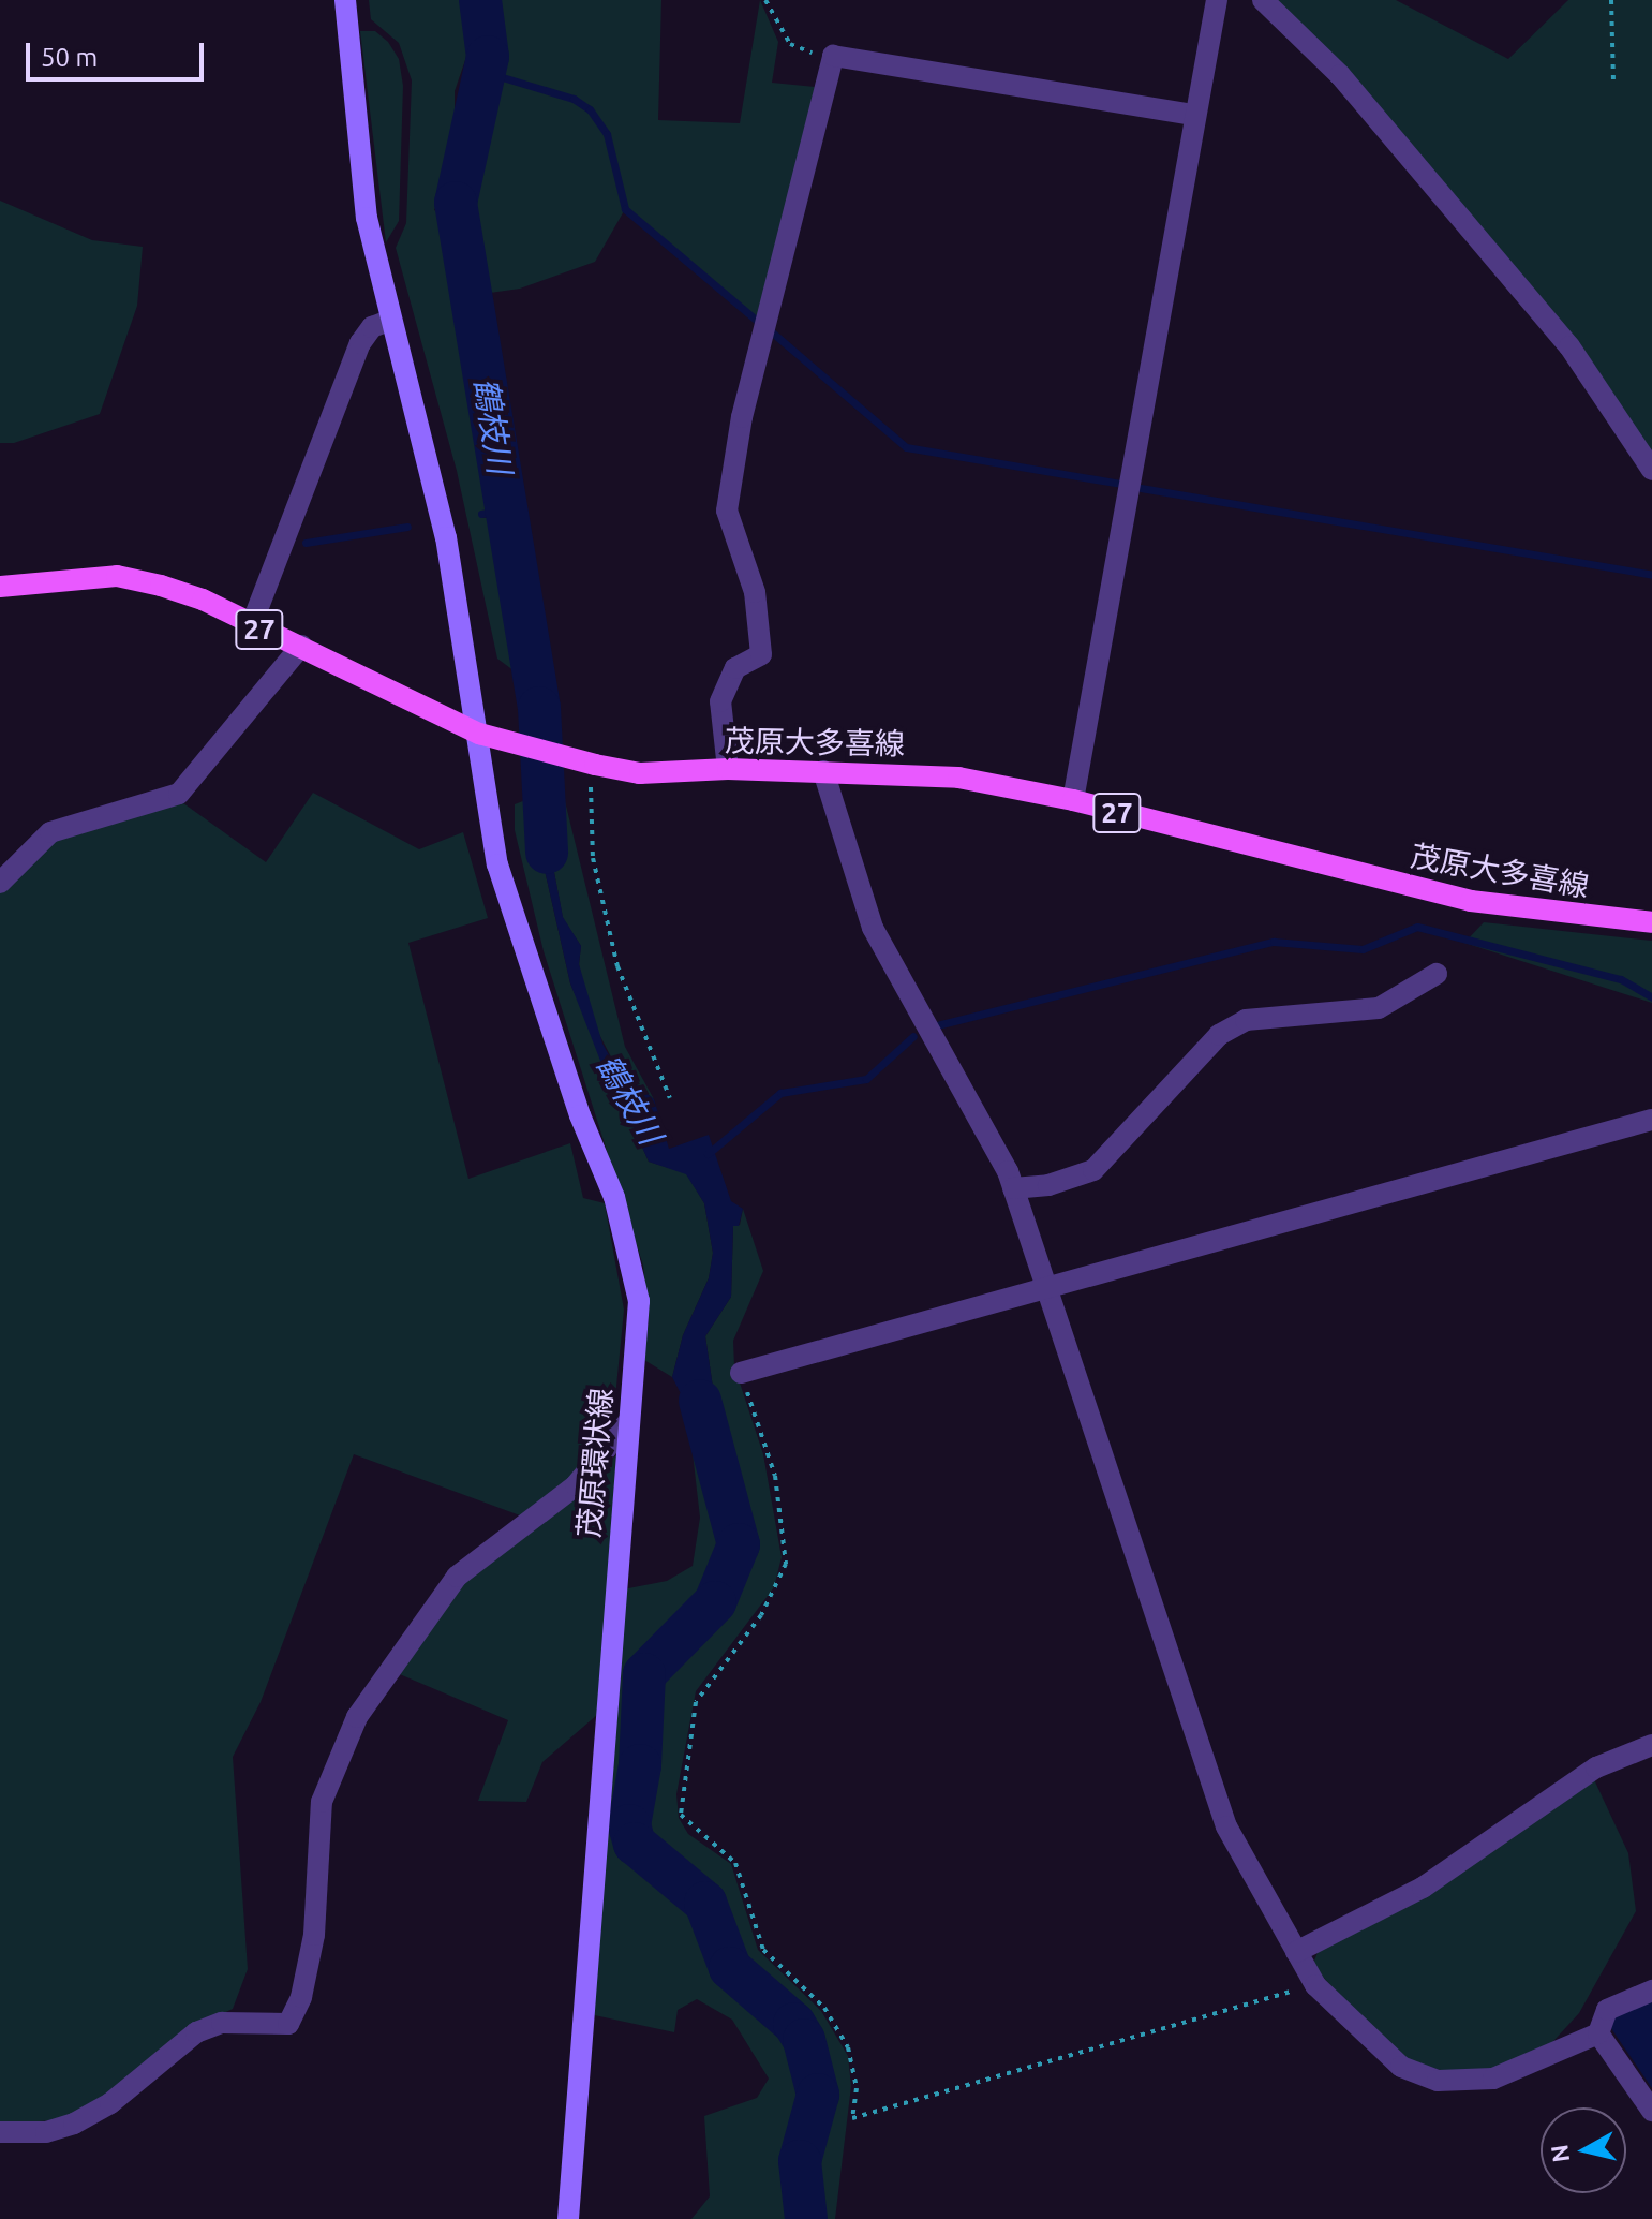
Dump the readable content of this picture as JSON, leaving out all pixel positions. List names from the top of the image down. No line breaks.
{"streets":{"main road":["27","茂原大多喜線","茂原環状線"]},"crossings":[["茂原大多喜線","茂原環状線"]],"water":["鶴枝川"],"scale_bar":"50 m","north":"left"}
